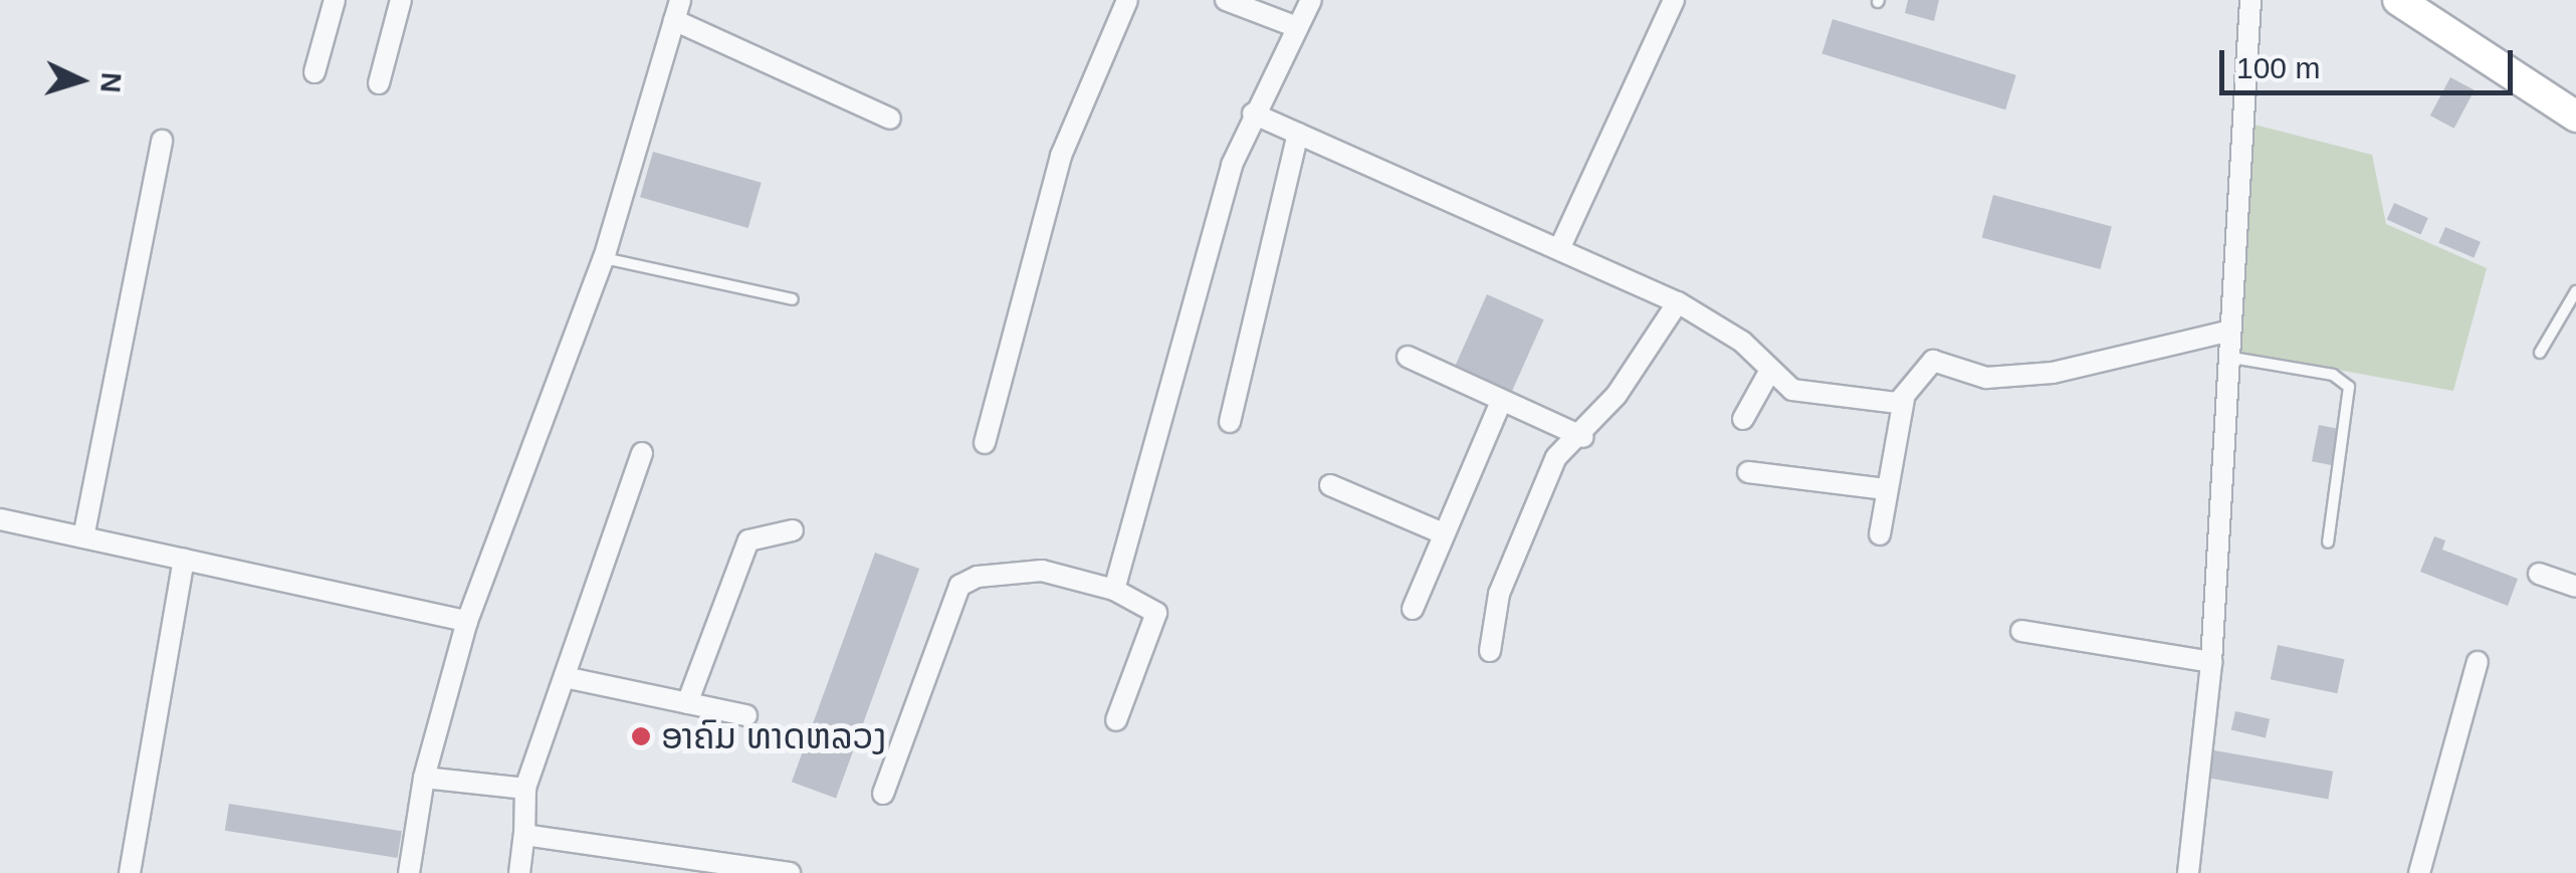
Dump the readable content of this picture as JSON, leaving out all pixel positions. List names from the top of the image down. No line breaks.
{"places":["ອາຄົມ ທາດຫລວງ"],"scale_bar":"100 m","north":"right"}
